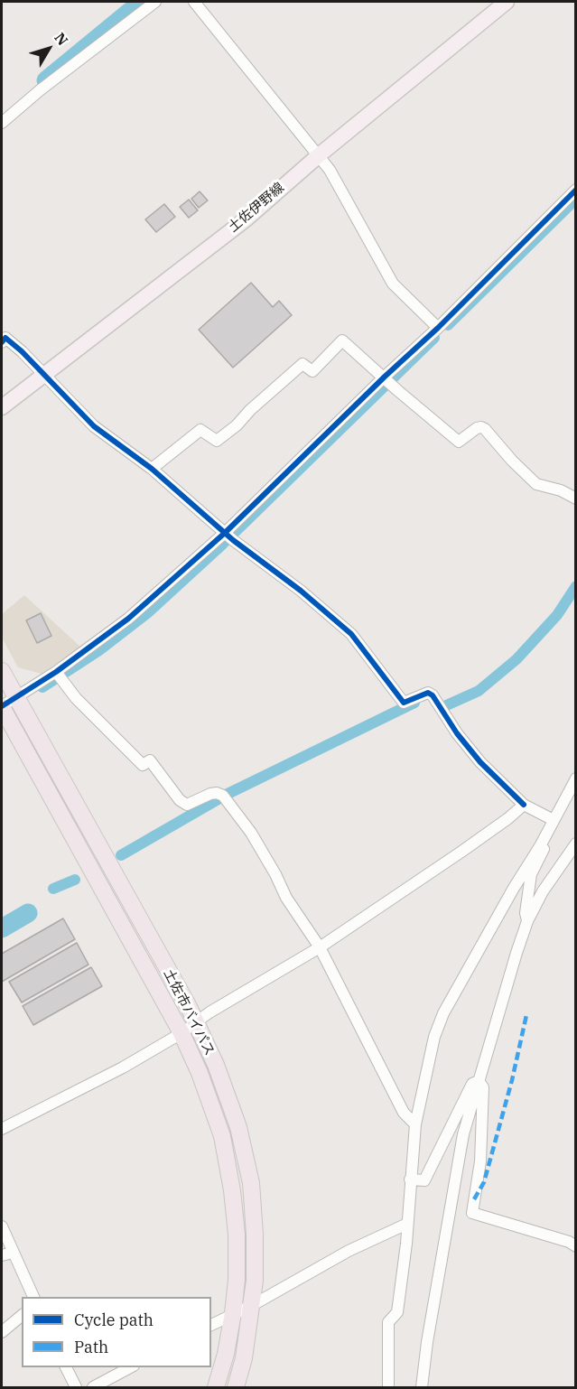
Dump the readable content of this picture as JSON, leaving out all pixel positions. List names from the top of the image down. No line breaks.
{"streets":{"highway":["土佐市バイパス"],"main road":["土佐伊野線"]},"legend":["Cycle path","Path"],"north":"top right"}
